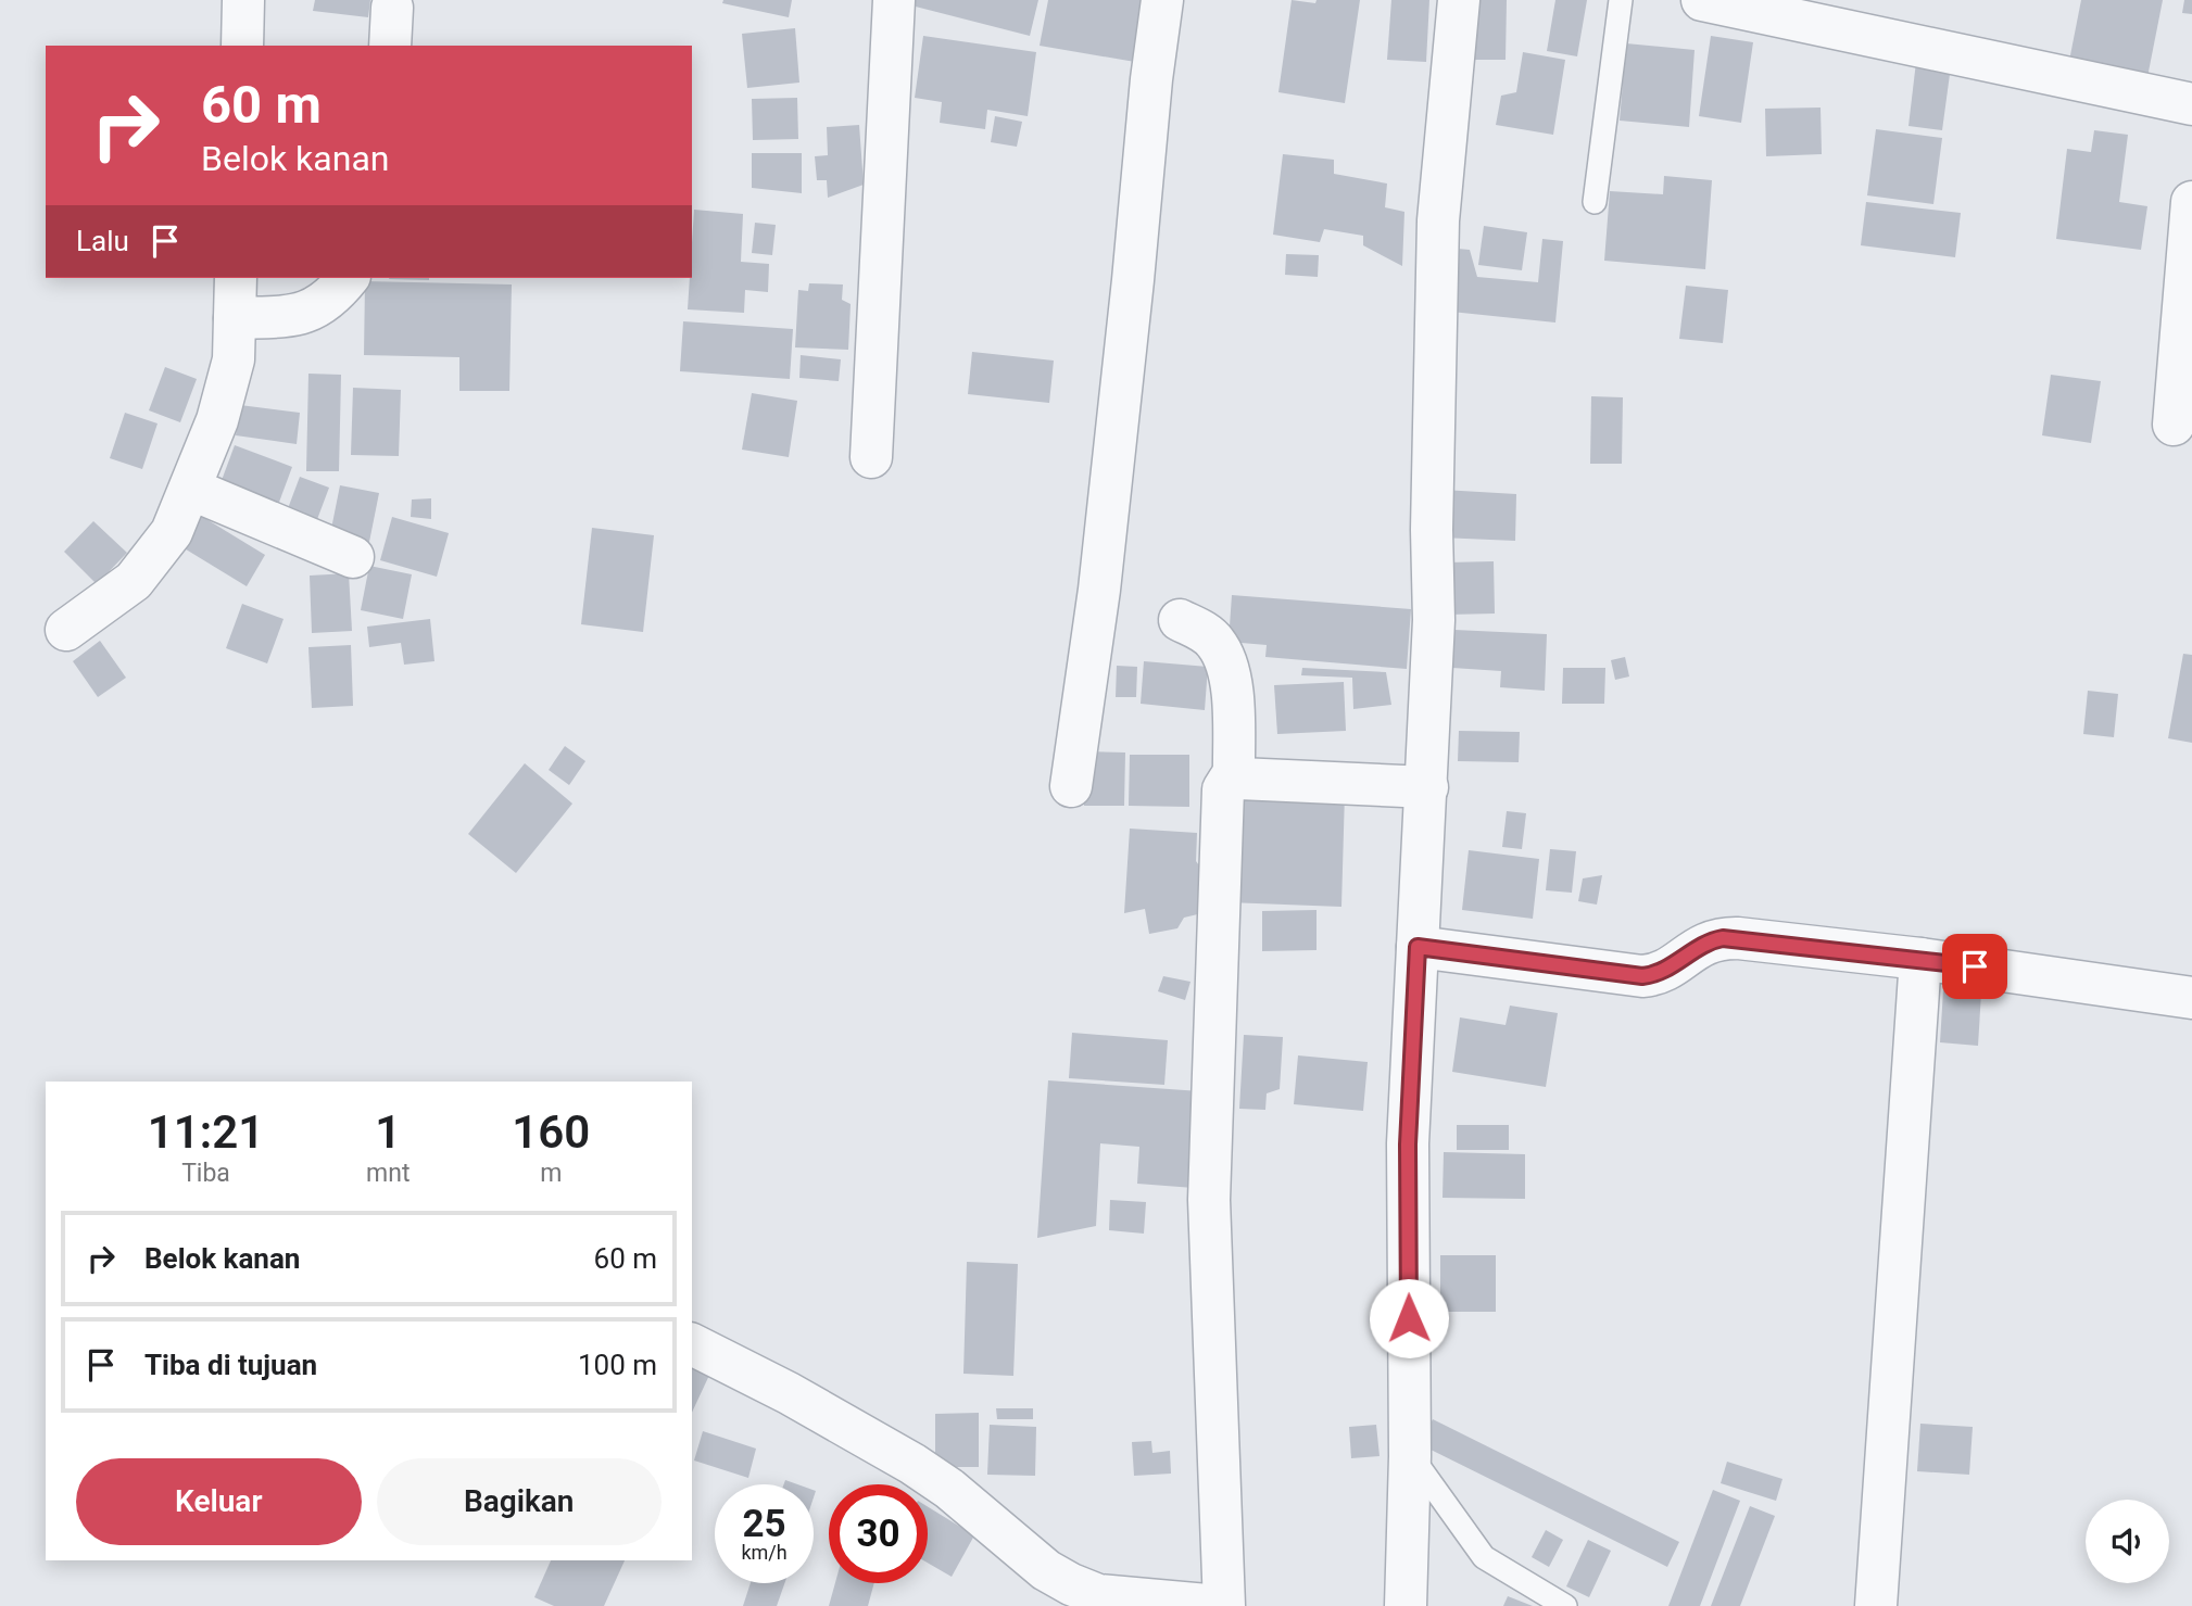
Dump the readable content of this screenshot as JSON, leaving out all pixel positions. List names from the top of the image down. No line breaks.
{"page":{"turn":["60 m","Belok kanan"],"then":"Lalu","eta":["11:21","Tiba","1","mnt","160","m"],"list":[{"name":"Belok kanan","value":"60 m"},{"name":"Tiba di tujuan","value":"100 m"}],"buttons":["Keluar","Bagikan"],"speed":"25 km/h","limit":"30"}}
